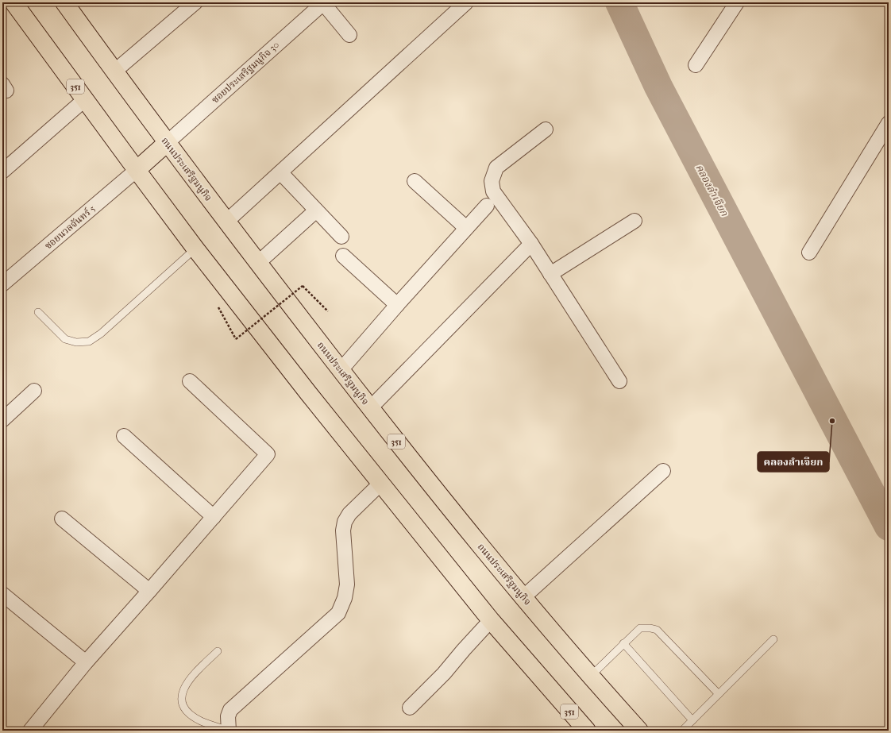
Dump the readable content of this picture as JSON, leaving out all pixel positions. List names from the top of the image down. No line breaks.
{"streets":{"main road":["351","ถนนประเสริฐมนูกิจ"],"street":["ซอยประเสริฐมนูกิจ 30","ซอยนวลจันทร์ 5"]},"crossings":[["ซอยประเสริฐมนูกิจ 30","ถนนประเสริฐมนูกิจ"],["351","ซอยนวลจันทร์ 5"]],"water":["คลองลำเจียก"],"places":["คลองลำเจียก"]}
